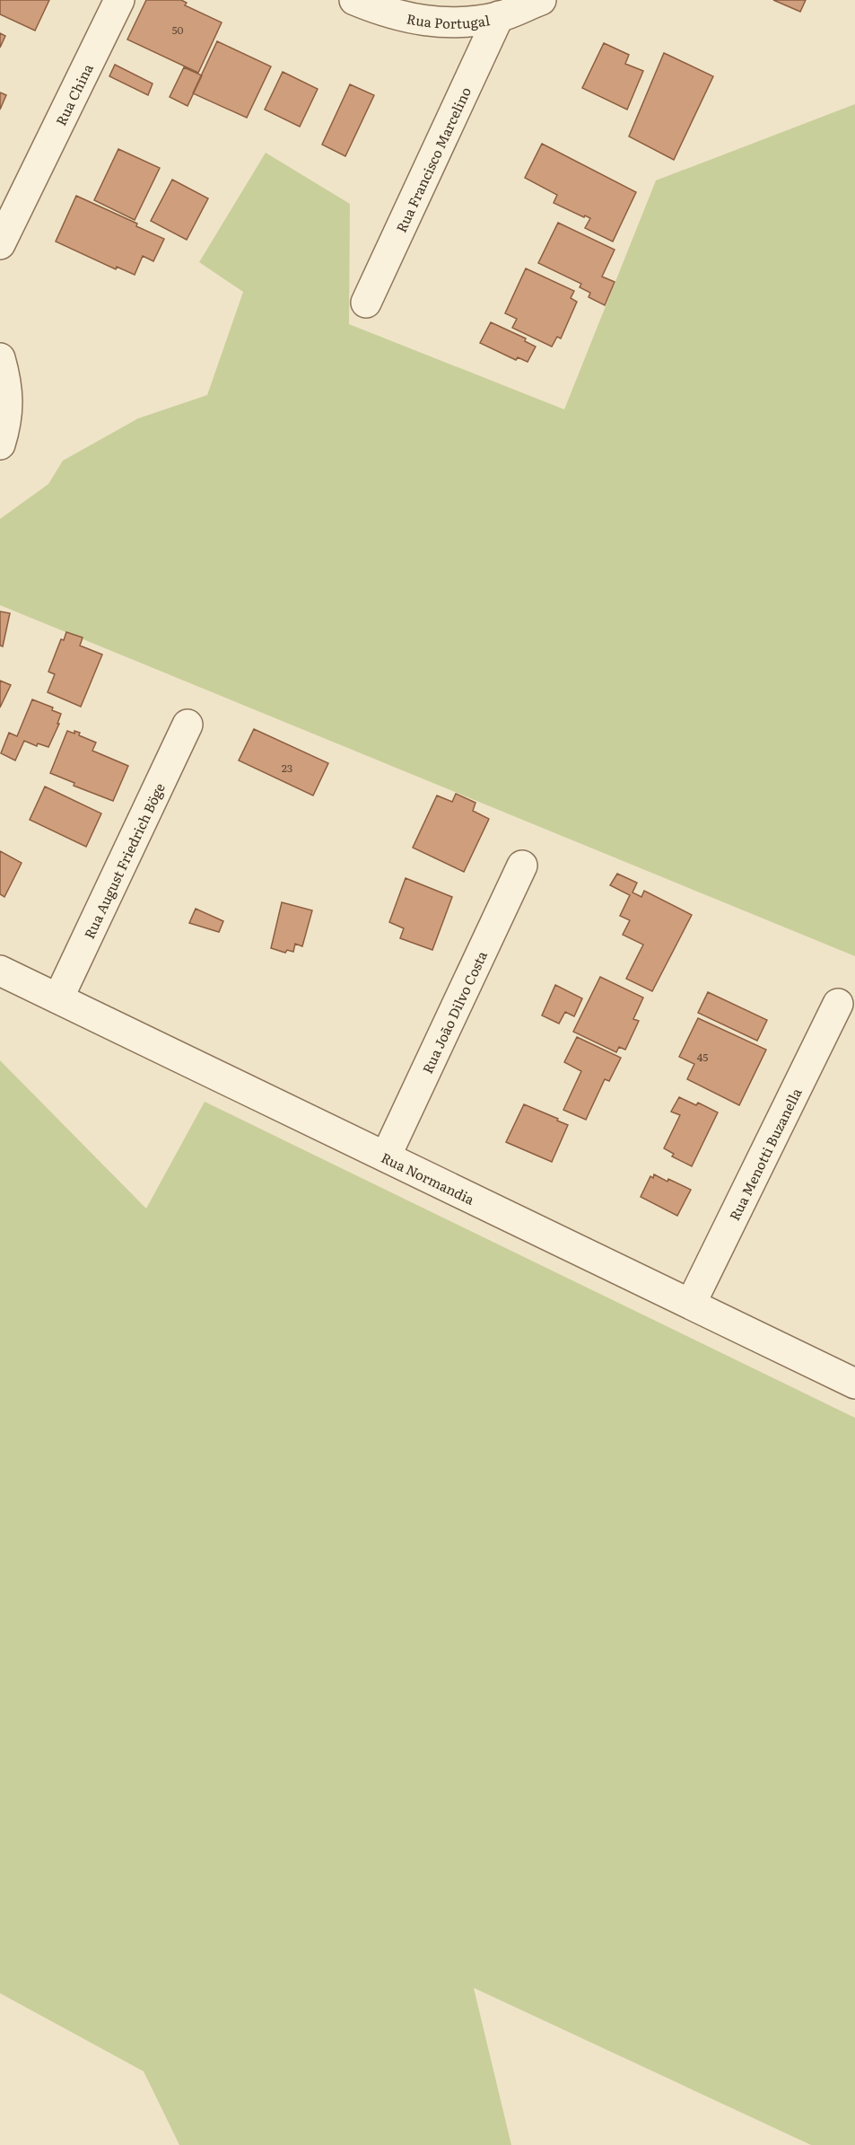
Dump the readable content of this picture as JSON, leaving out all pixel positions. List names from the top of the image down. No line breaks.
{"streets":{"street":["Rua Portugal","Rua China","Rua Francisco Marcelino","Rua August Friedrich Böge","Rua João Dilvo Costa","Rua Menotti Buzanella","Rua Normandia"]},"crossings":[["Rua Portugal","Rua Francisco Marcelino"],["Rua August Friedrich Böge","Rua Normandia"],["Rua João Dilvo Costa","Rua Normandia"],["Rua Menotti Buzanella","Rua Normandia"]],"house_numbers":["50","23","45"]}
